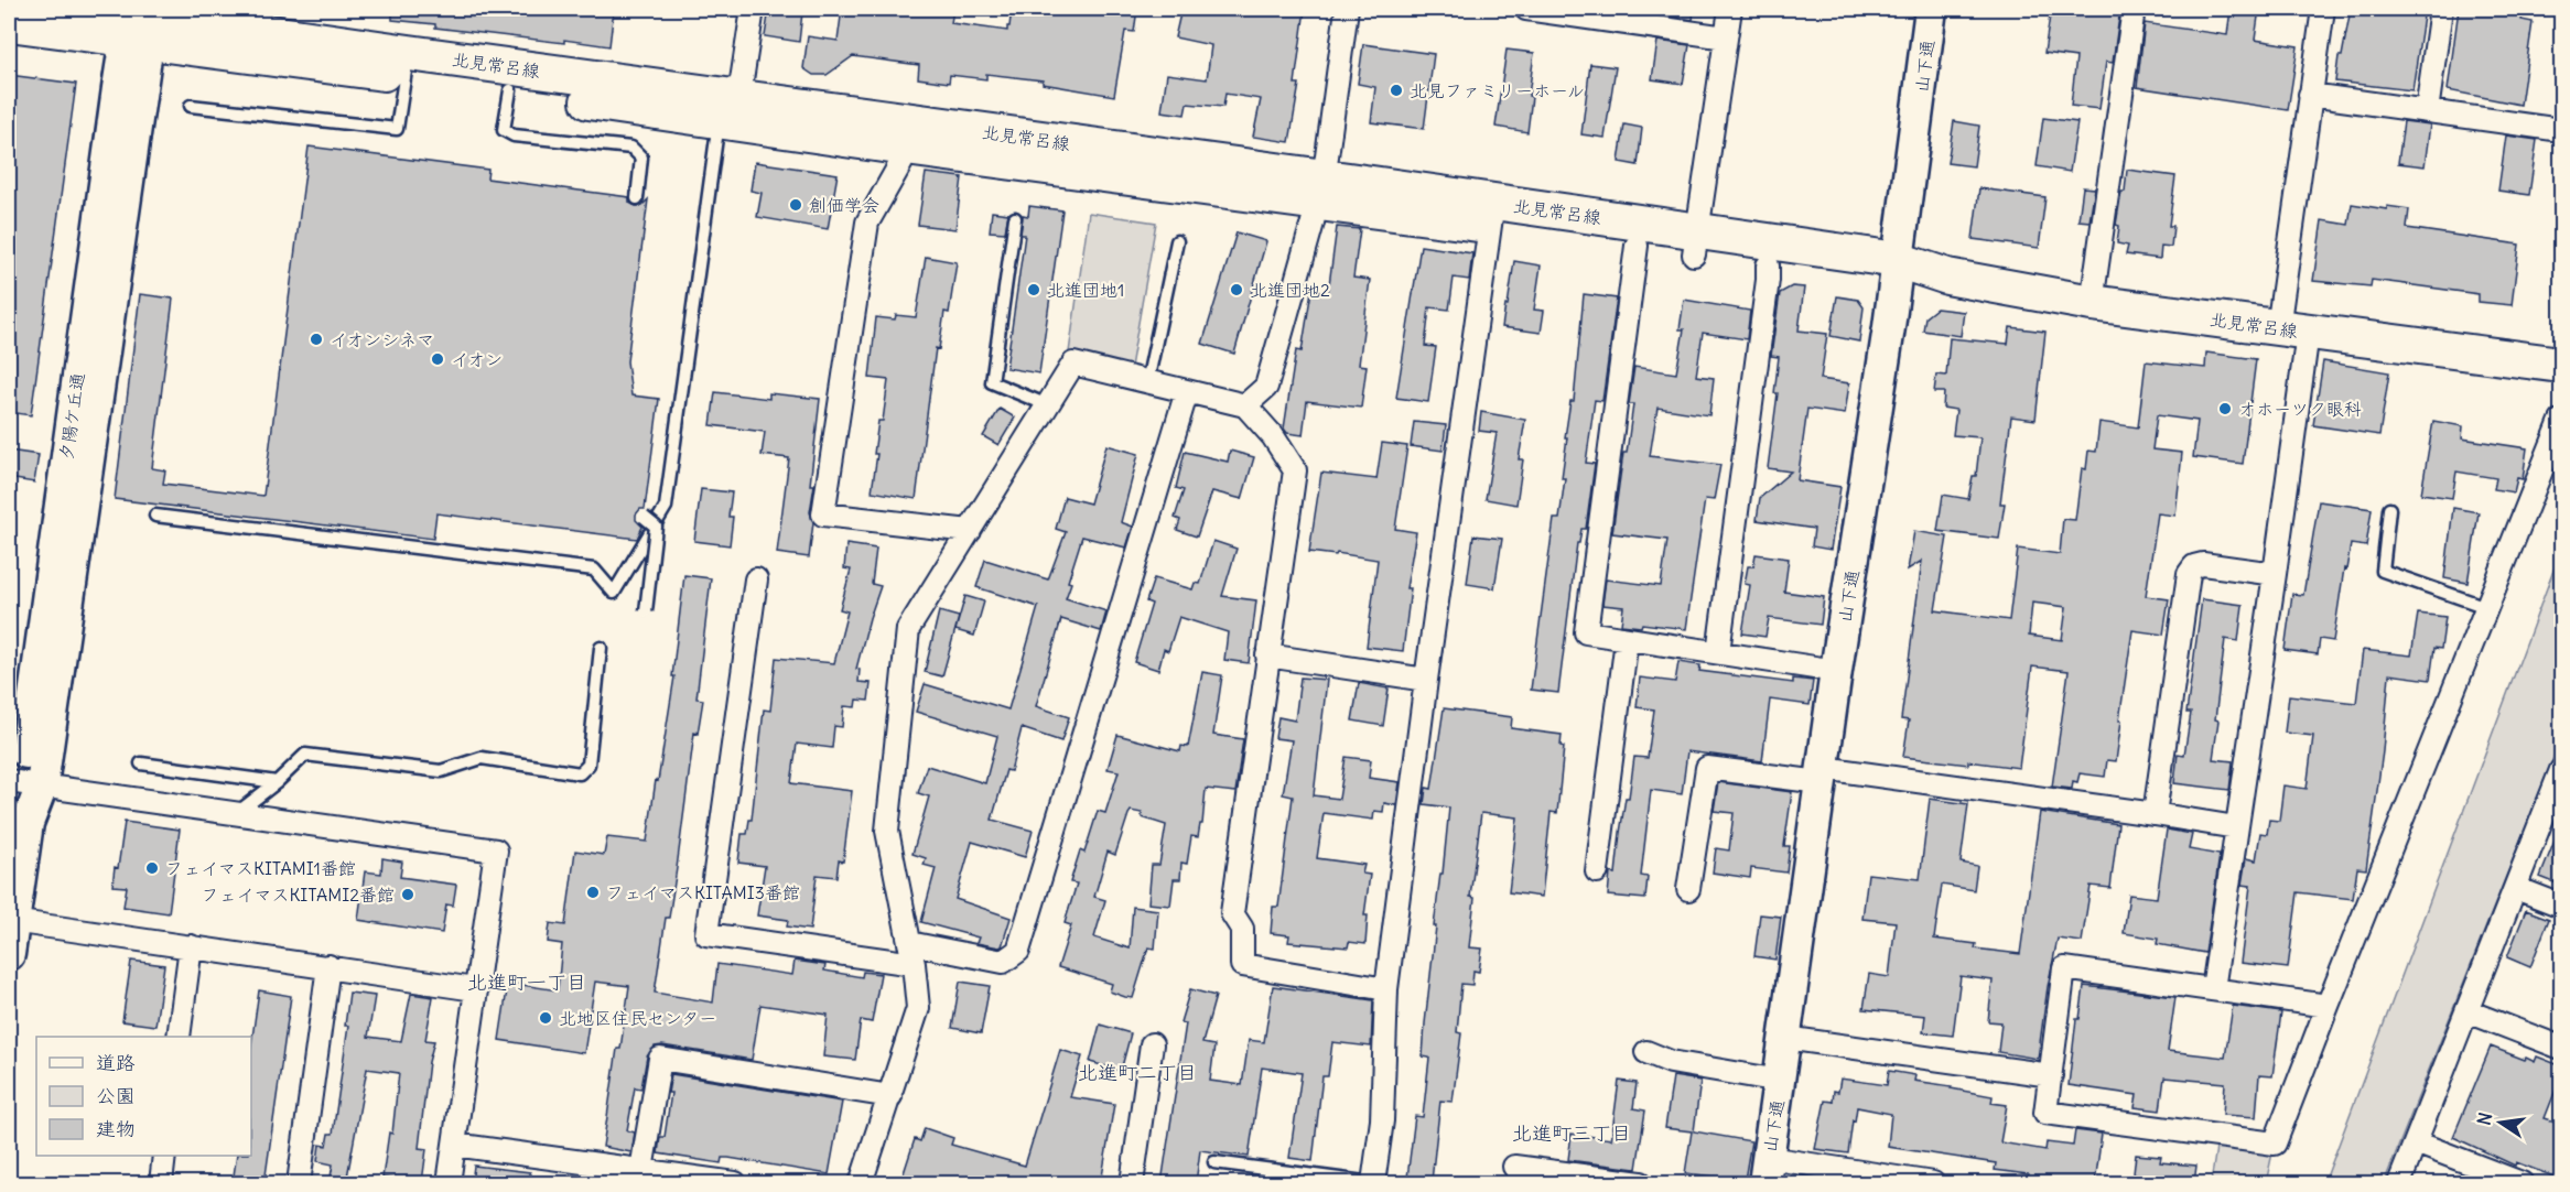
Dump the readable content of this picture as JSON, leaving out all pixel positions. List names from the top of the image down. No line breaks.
{"streets":{"main road":["北見常呂線"],"street":["山下通","夕陽ケ丘通"]},"crossings":[["北見常呂線","山下通"],["北見常呂線","夕陽ケ丘通"]],"districts":["北進町一丁目","北進町二丁目","北進町三丁目"],"places":["北見ファミリーホール","創価学会","北進団地1","北進団地2","イオンシネマ","イオン","オホーツク眼科","フェイマスKITAMI1番館","フェイマスKITAMI3番館","フェイマスKITAMI2番館","北地区住民センター"],"legend":["道路","公園","建物"],"north":"left"}
